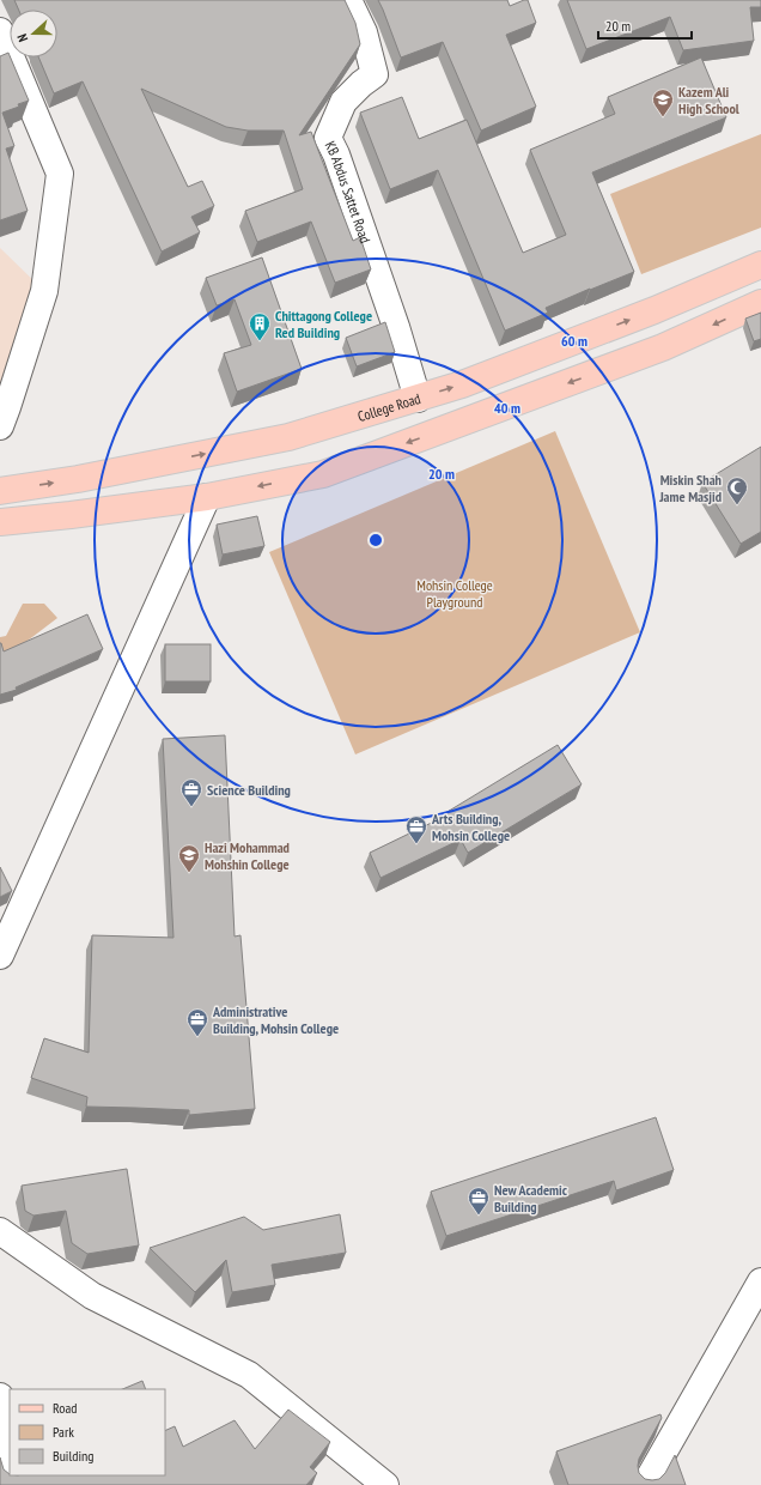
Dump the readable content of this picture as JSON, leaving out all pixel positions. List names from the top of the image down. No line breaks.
{"streets":{"main road":["College Road"],"street":["KB Abdus Sattet Road"]},"crossings":[["KB Abdus Sattet Road","College Road"]],"parks":["Mohsin College Playground"],"places":{"school or university":["Kazem Ali High School","Hazi Mohammad Mohshin College"],"building":["Chittagong College Red Building"],"mosque":["Miskin Shah Jame Masjid"],"office":["Science Building","Arts Building, Mohsin College","Administrative Building, Mohsin College","New Academic Building"]},"legend":["Road","Park","Building"],"scale_bar":"20 m","north":"left","rings":["60 m","40 m","20 m"]}
